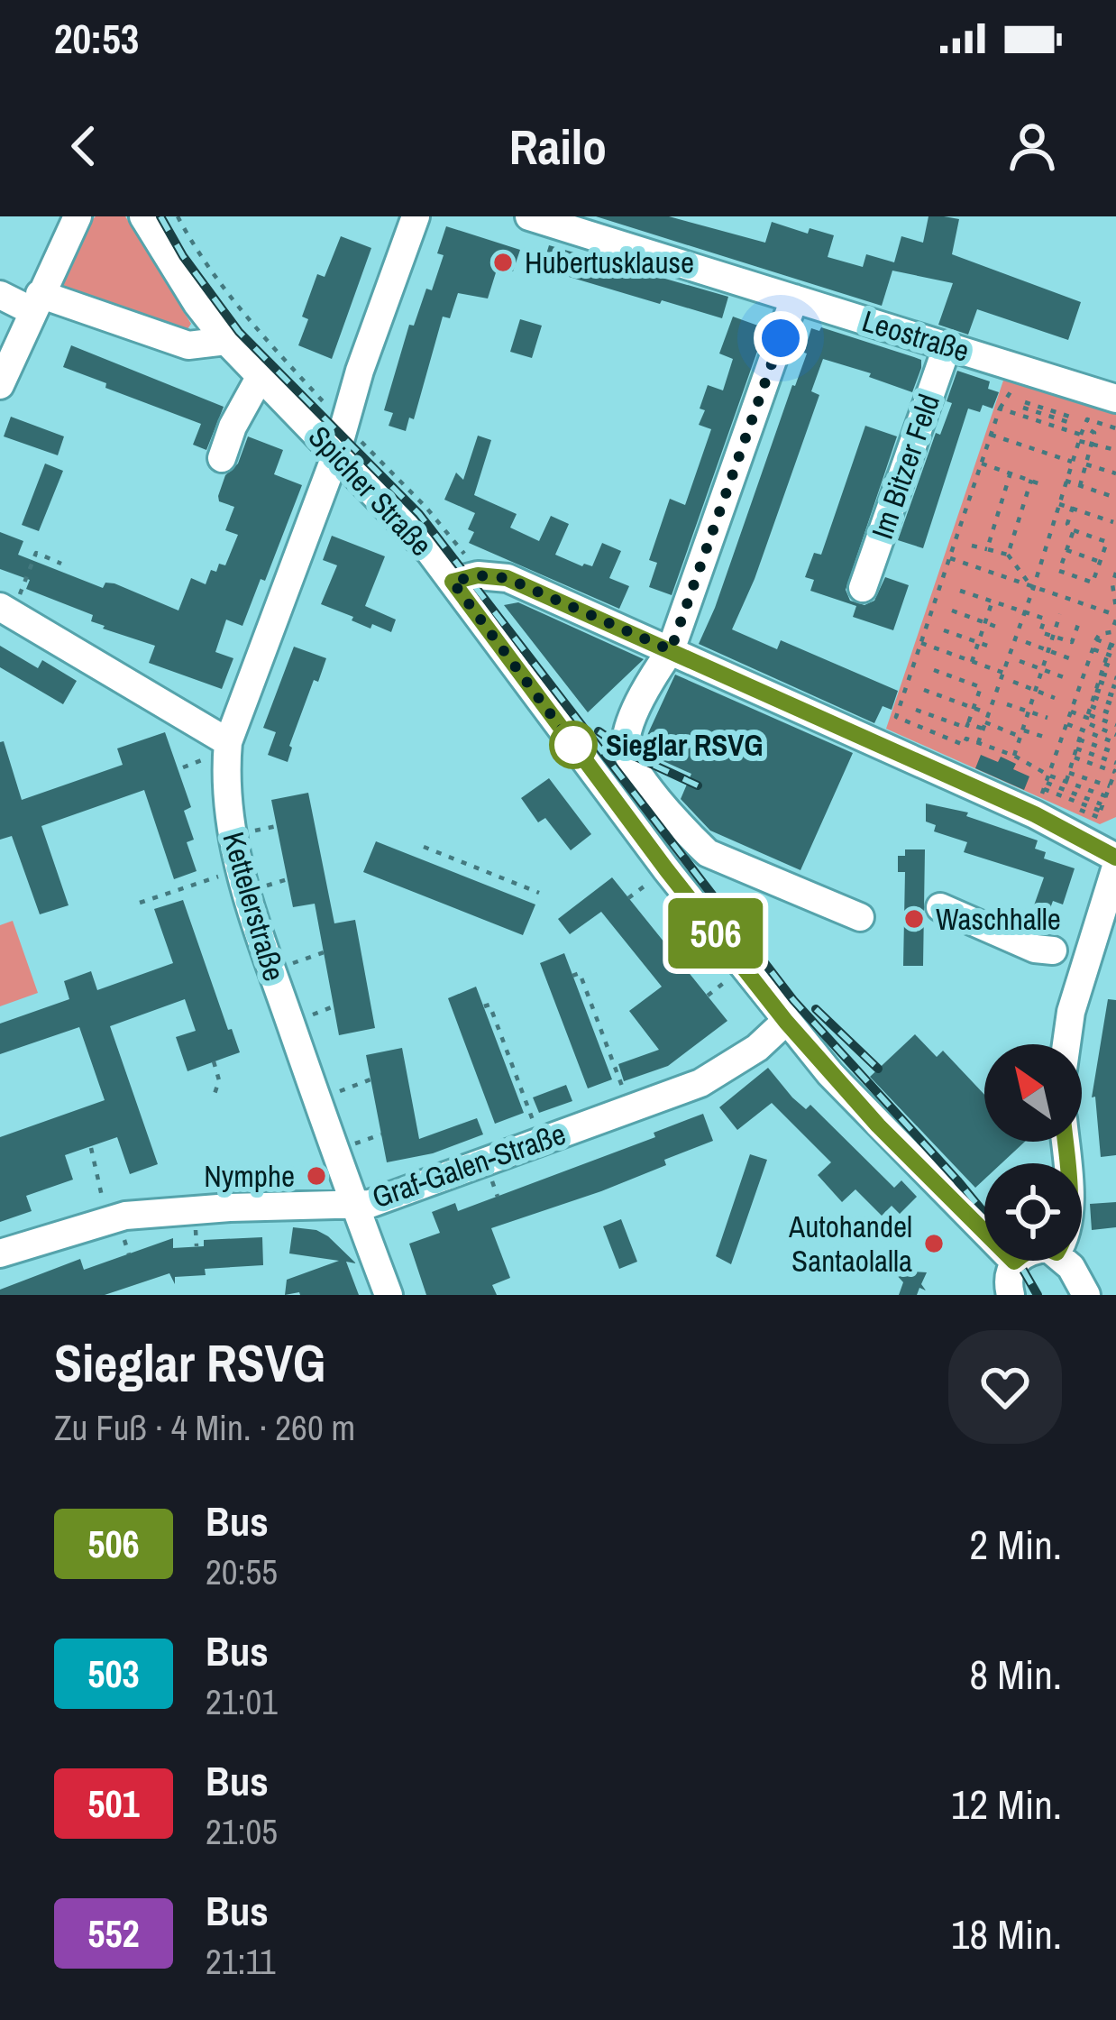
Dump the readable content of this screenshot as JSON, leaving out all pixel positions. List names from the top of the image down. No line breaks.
{"streets":{"street":["Leostraße","Im Bitzer Feld","Spicher Straße","Kettelerstraße","Graf-Galen-Straße"]},"crossings":[["Leostraße","Im Bitzer Feld"],["Spicher Straße","Kettelerstraße"],["Spicher Straße","Graf-Galen-Straße"],["Kettelerstraße","Graf-Galen-Straße"]],"places":["Hubertusklause","Sieglar RSVG","Waschhalle","Nymphe","Autohandel Santaolalla"],"lines":["bus line 506"],"north":"top left","page":{"status":"20:53","header":"Railo","on_map":"506","heading":["Sieglar RSVG","Zu Fuß · 4 Min. · 260 m"],"list":[{"mark":"506","name":"Bus","note":"20:55","value":"2 Min."},{"mark":"503","name":"Bus","note":"21:01","value":"8 Min."},{"mark":"501","name":"Bus","note":"21:05","value":"12 Min."},{"mark":"552","name":"Bus","note":"21:11","value":"18 Min."}]}}
